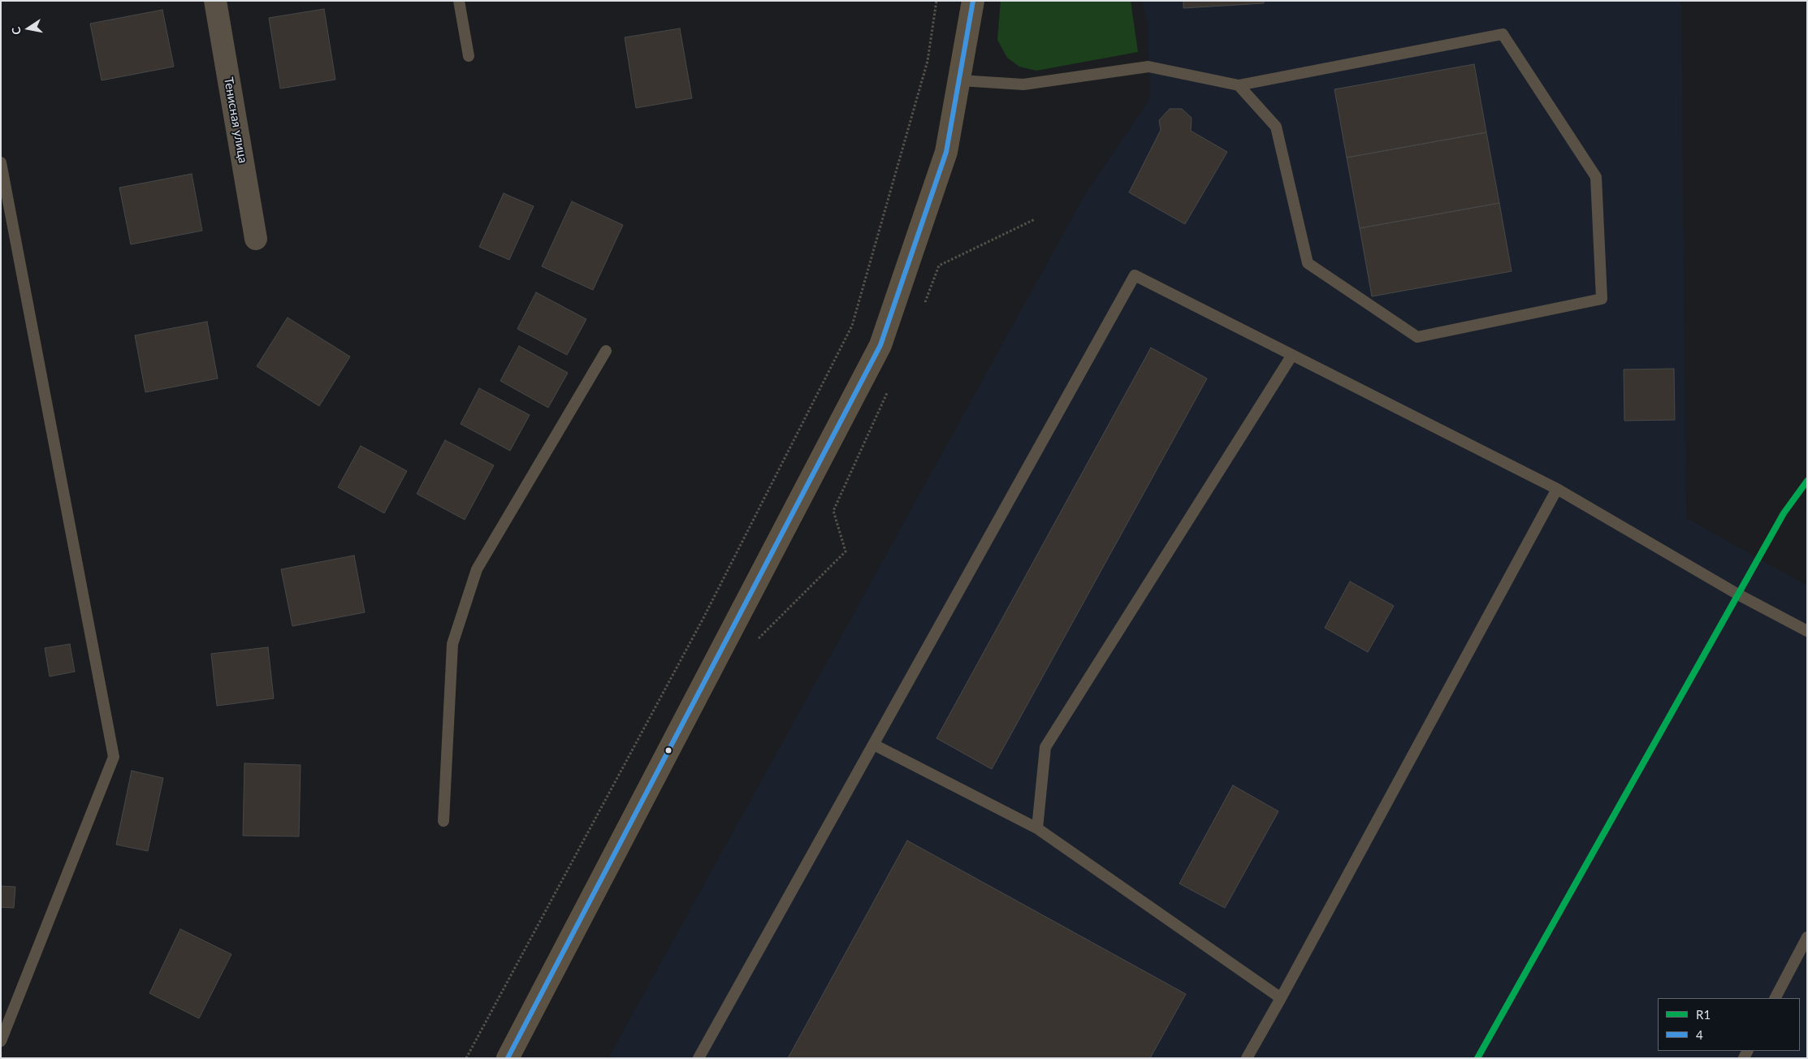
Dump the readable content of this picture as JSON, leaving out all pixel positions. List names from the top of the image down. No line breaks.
{"streets":{"street":["Тенисная улица"]},"lines":["transit line 4","transit line R1"],"legend":["R1","4"],"north":"left"}
